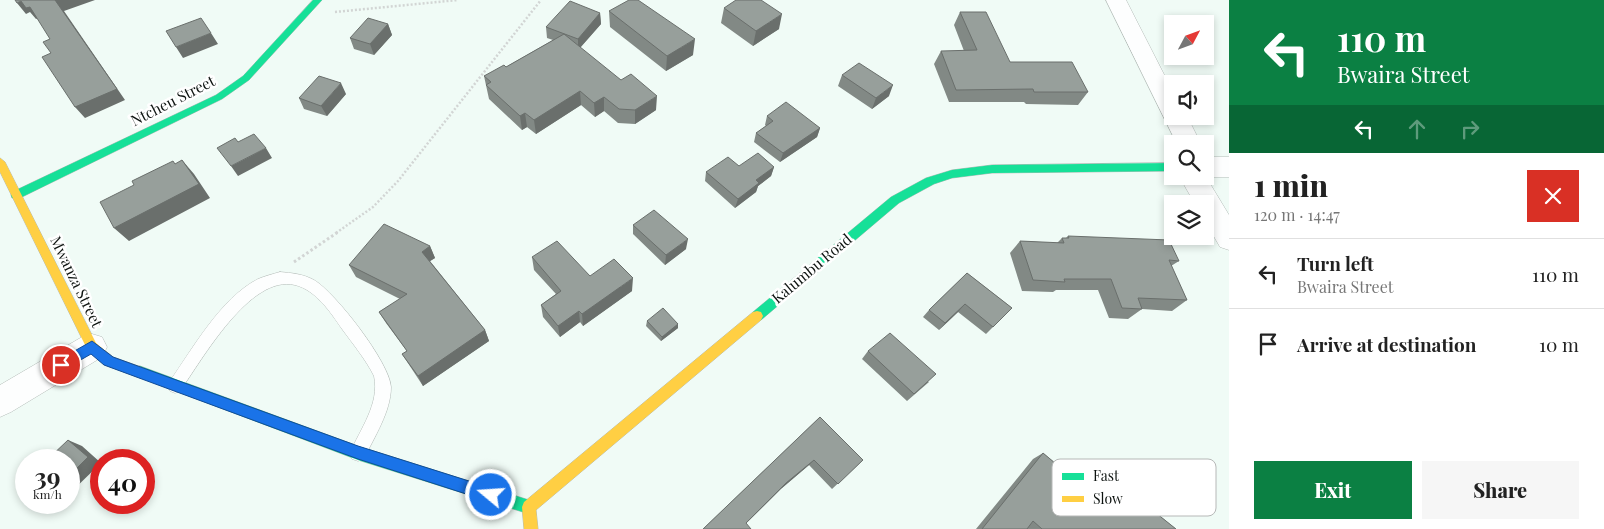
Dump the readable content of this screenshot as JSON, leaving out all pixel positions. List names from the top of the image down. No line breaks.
{"streets":{"street":["Ntcheu Street","Kalumbu Road","Mwanza Street"]},"crossings":[["Ntcheu Street","Mwanza Street"],["Kalumbu Road","Mwanza Street"]],"legend":["Fast","Slow"],"north":"top right","page":{"turn":["110 m","Bwaira Street"],"heading":["1 min","120 m · 14:47"],"list":[{"name":"Turn left","note":"Bwaira Street","value":"110 m"},{"name":"Arrive at destination","value":"10 m"}],"speed":"39 km/h","limit":"40","buttons":["Exit","Share"]}}
